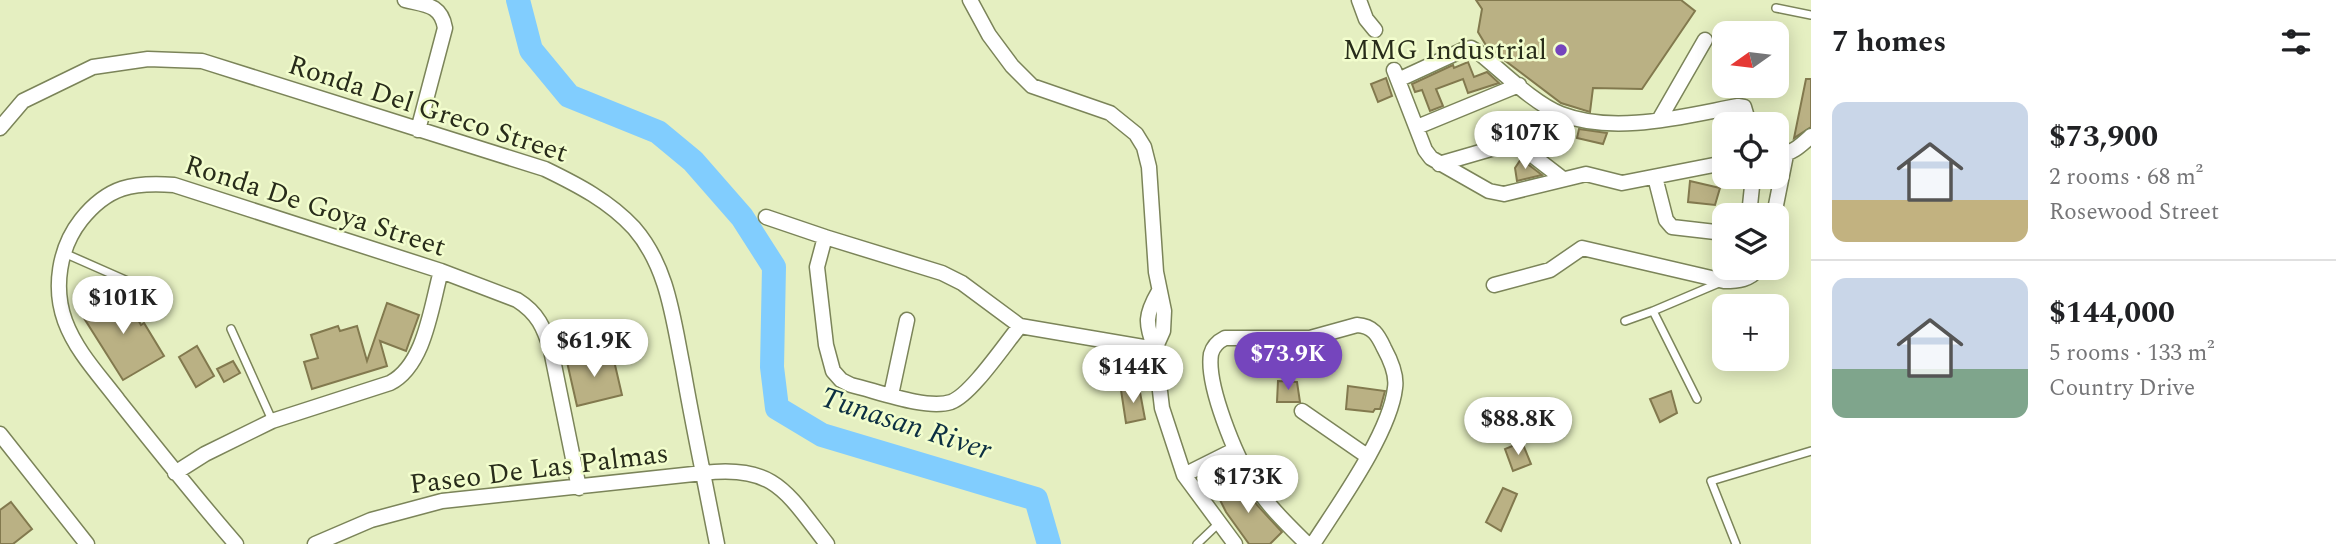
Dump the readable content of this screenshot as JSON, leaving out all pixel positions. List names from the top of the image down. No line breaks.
{"streets":{"street":["Ronda Del Greco Street","Ronda De Goya Street","Paseo De Las Palmas"]},"crossings":[["Ronda Del Greco Street","Paseo De Las Palmas"],["Ronda De Goya Street","Paseo De Las Palmas"]],"water":["Tunasan River"],"places":["MMG Industrial"],"north":"left","page":{"heading":"7 homes","map_buttons":"+","list":[{"name":"$73,900","note":"2 rooms · 68 m² · Rosewood Street"},{"name":"$144,000","note":"5 rooms · 133 m² · Country Drive"}],"price":["$107K","$101K","$61.9K","$73.9K","$144K","$88.8K","$173K"]}}
